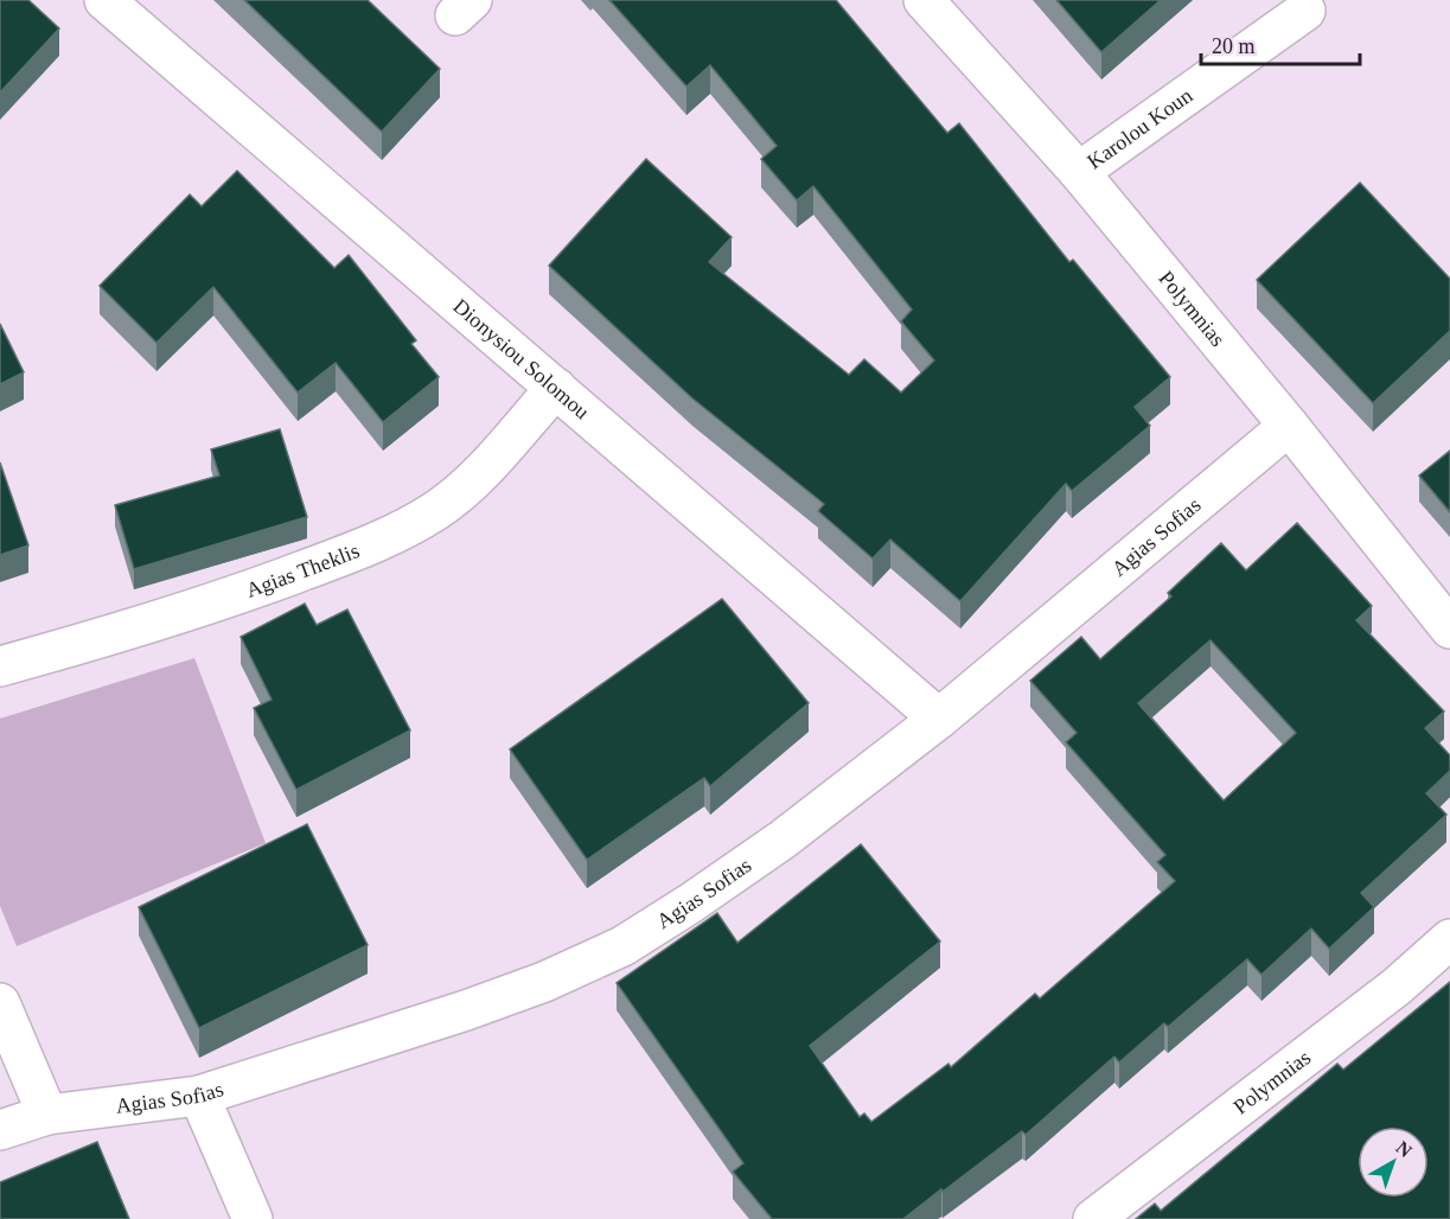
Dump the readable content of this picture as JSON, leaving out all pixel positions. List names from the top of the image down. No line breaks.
{"streets":{"street":["Karolou Koun","Polymnias","Dionysiou Solomou","Agias Sofias","Agias Theklis"]},"crossings":[["Karolou Koun","Polymnias"],["Polymnias","Agias Sofias"],["Dionysiou Solomou","Agias Sofias"],["Dionysiou Solomou","Agias Theklis"]],"scale_bar":"20 m","north":"top right"}
